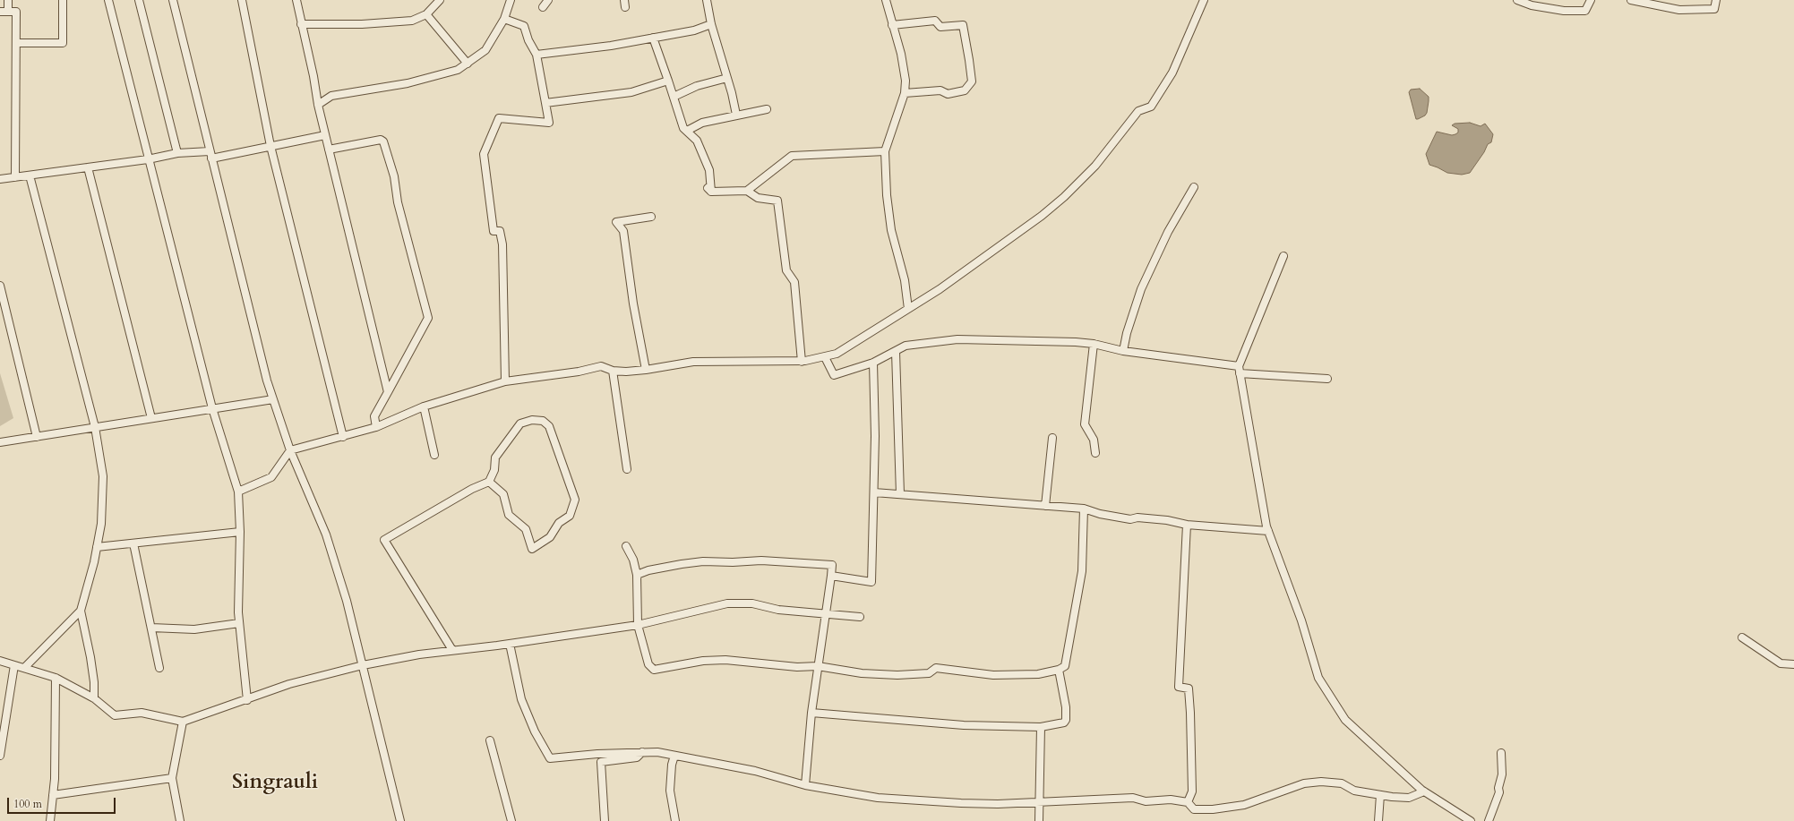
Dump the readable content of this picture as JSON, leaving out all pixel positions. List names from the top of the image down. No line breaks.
{"districts":["Singrauli"],"scale_bar":"100 m"}
